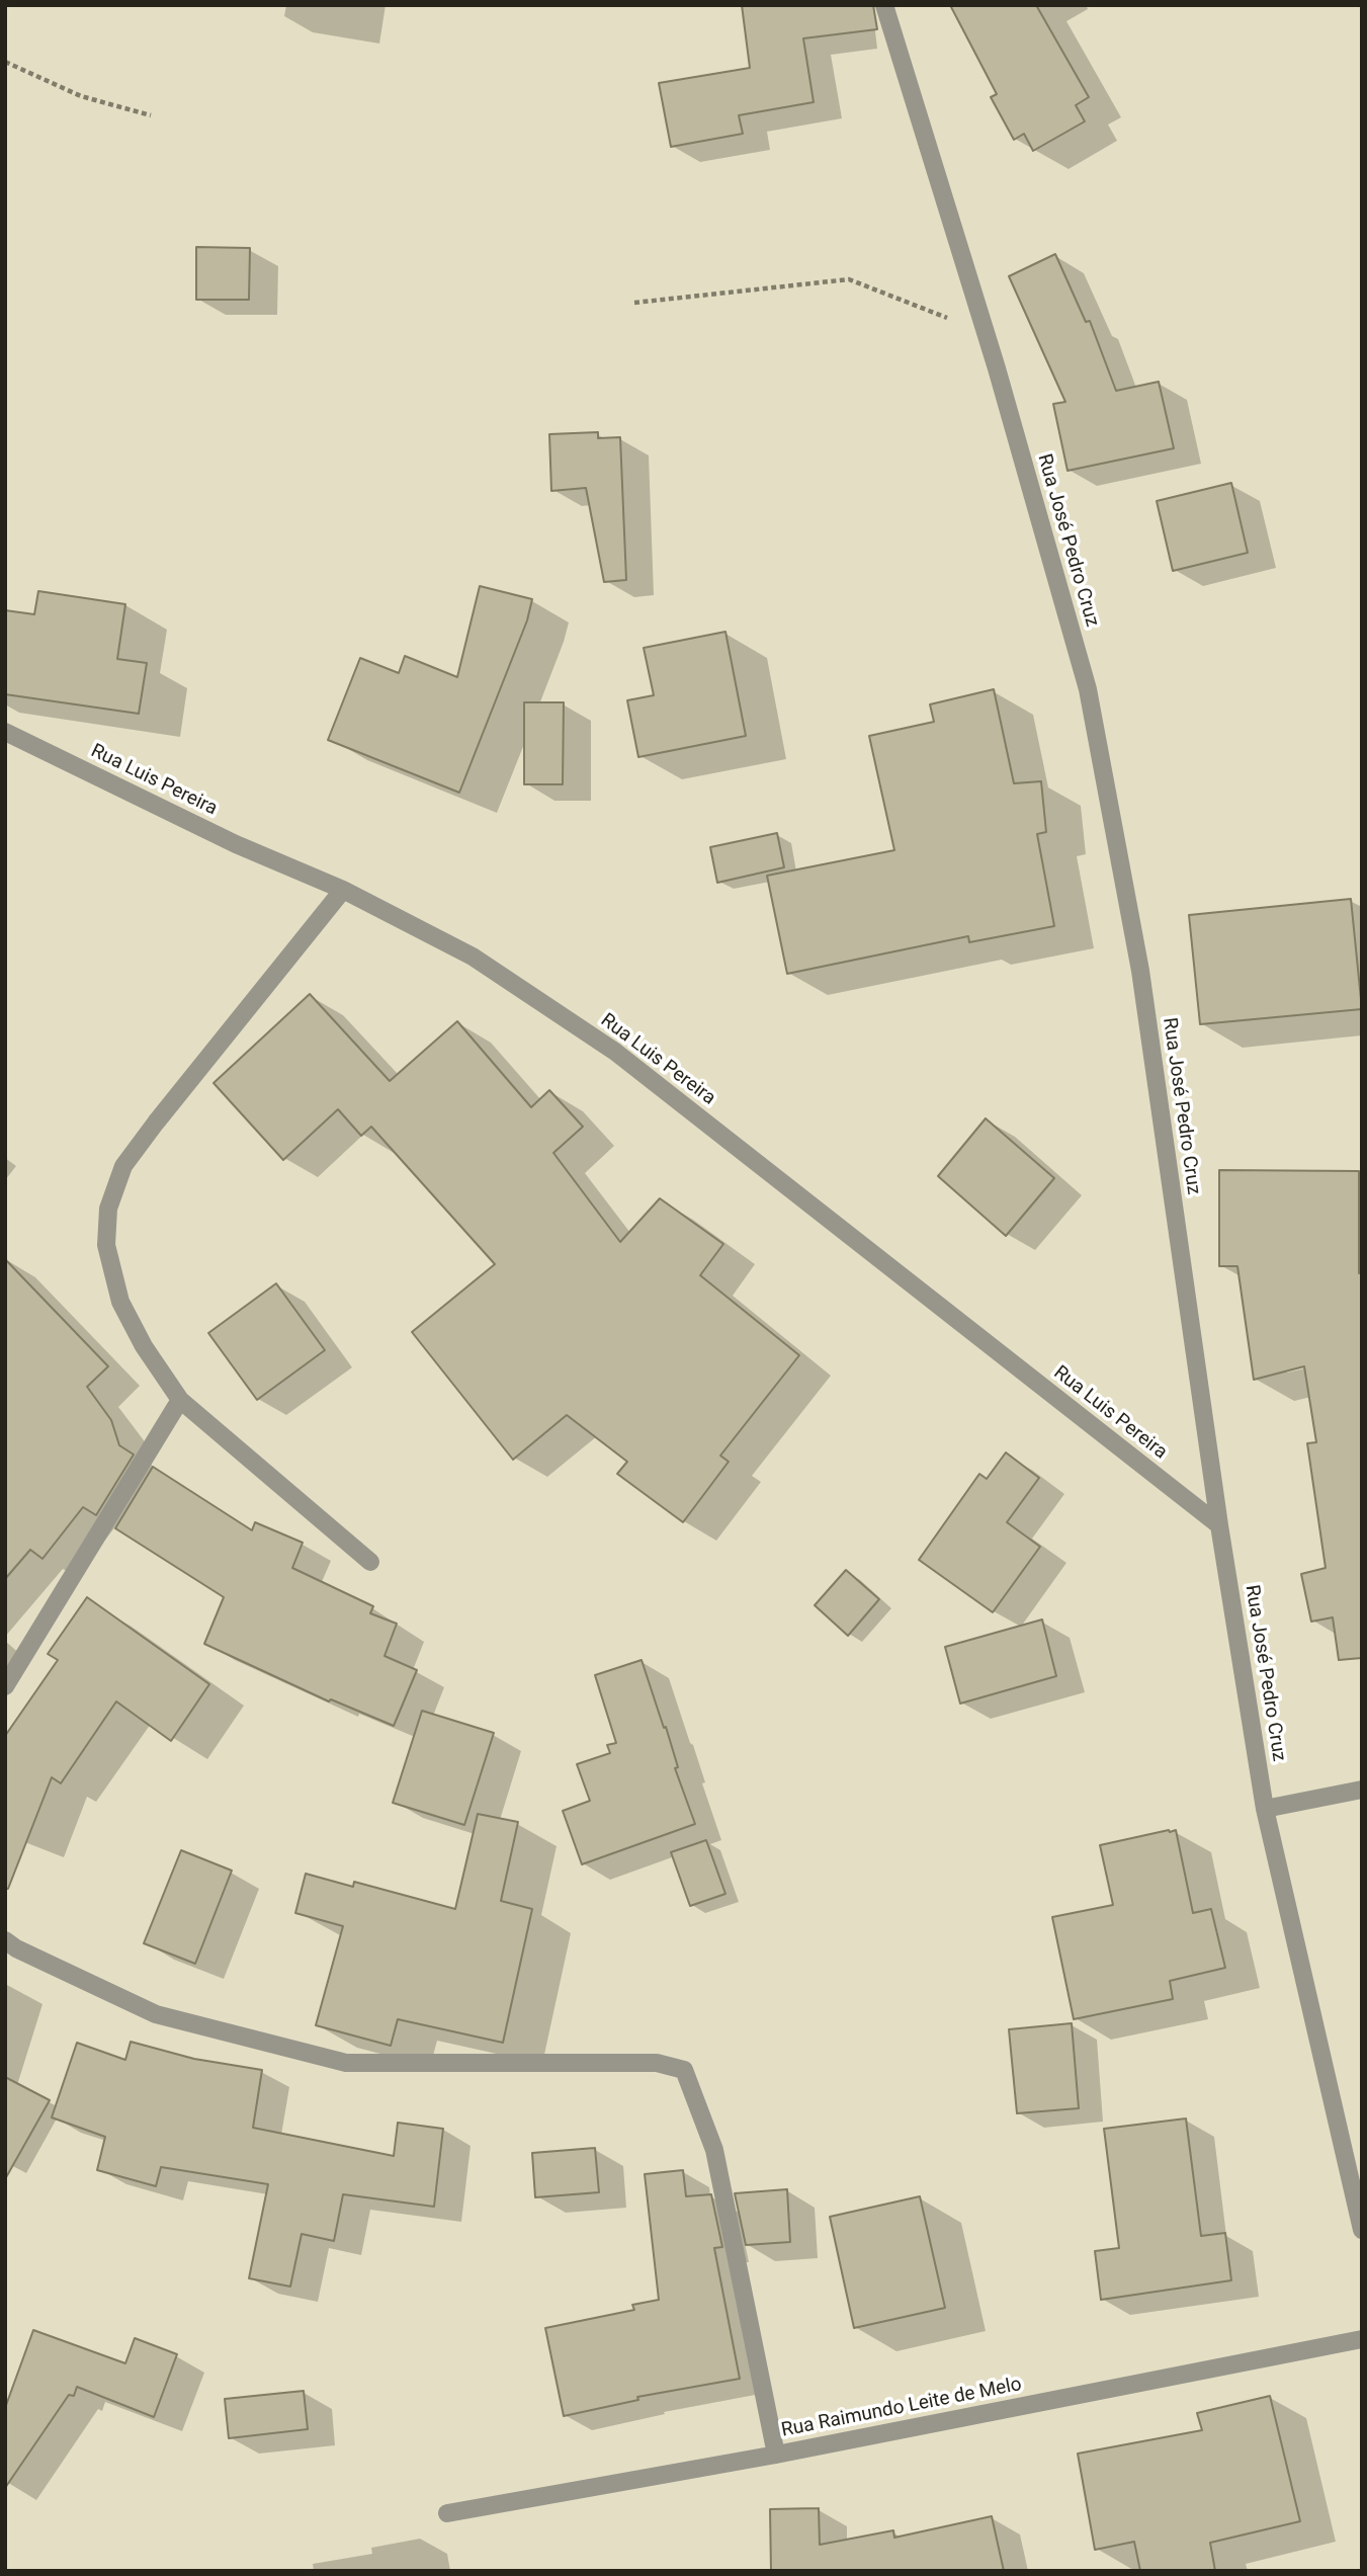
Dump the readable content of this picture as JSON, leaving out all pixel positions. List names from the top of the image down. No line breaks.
{"streets":{"street":["Rua José Pedro Cruz","Rua Luis Pereira","Rua Raimundo Leite de Melo"]},"crossings":[["Rua José Pedro Cruz","Rua Luis Pereira"]]}
